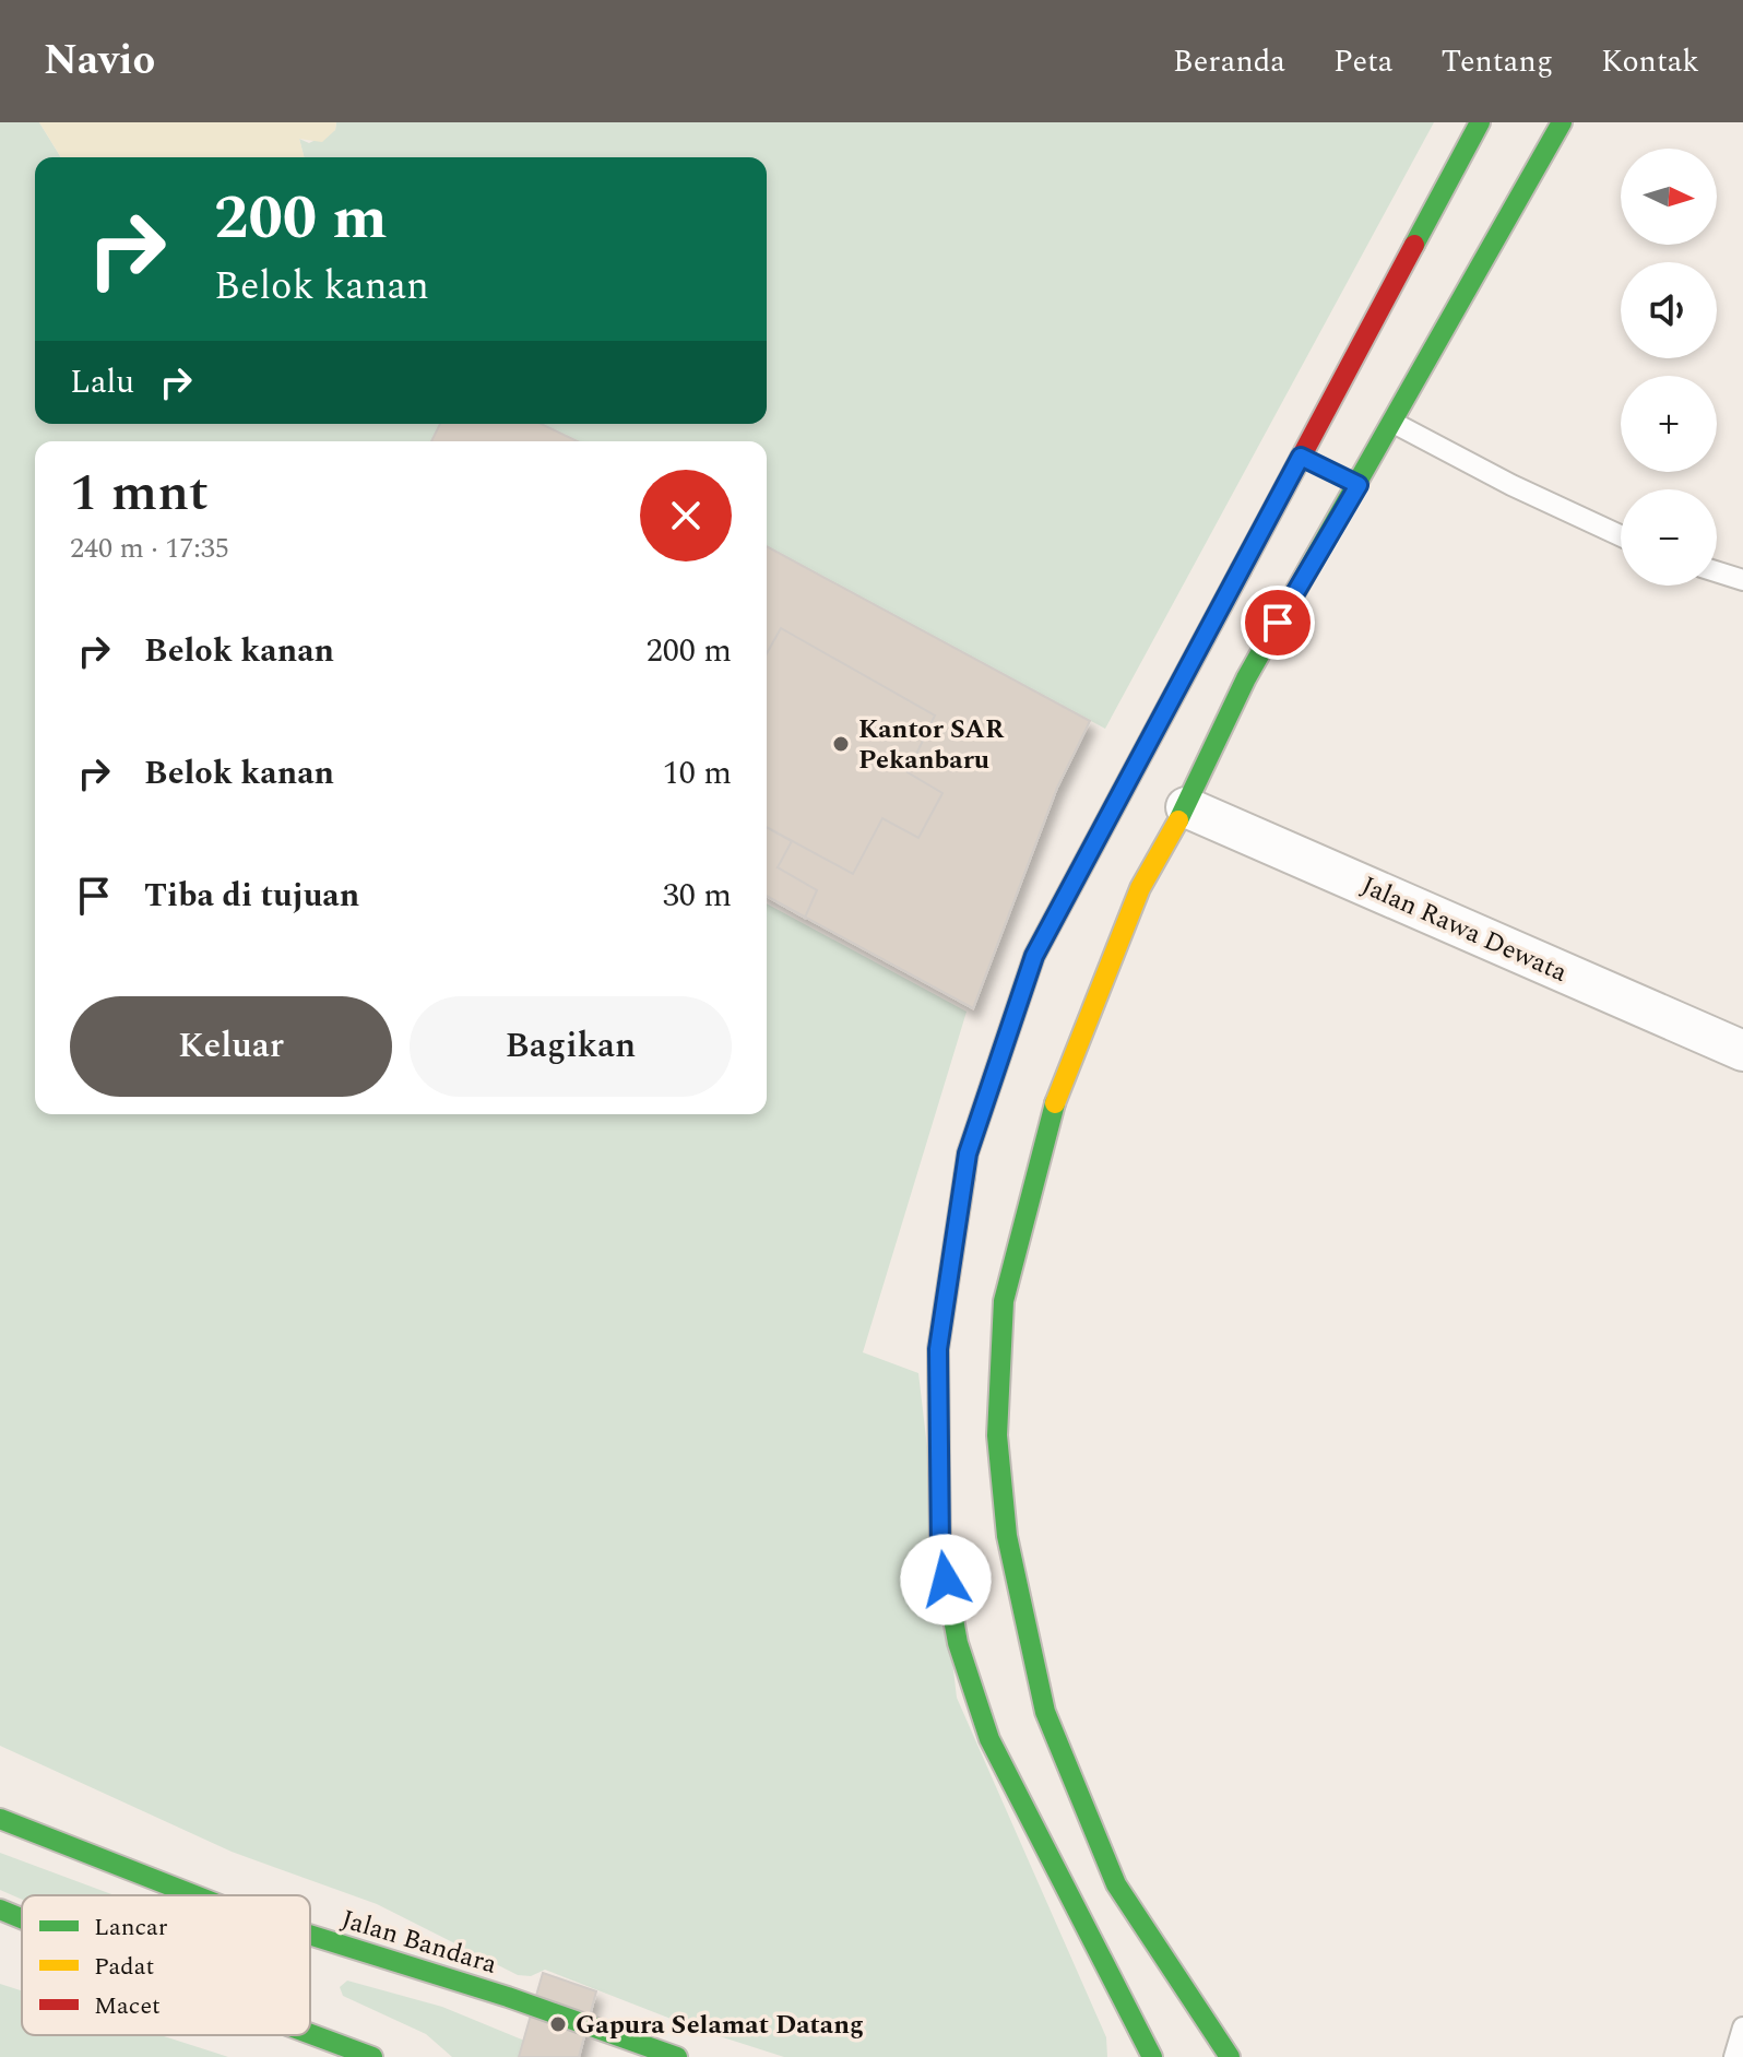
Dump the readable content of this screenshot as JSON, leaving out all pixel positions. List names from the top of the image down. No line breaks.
{"streets":{"street":["Jalan Rawa Dewata","Jalan Bandara"]},"places":["Kantor SAR Pekanbaru","Gapura Selamat Datang"],"legend":["Lancar","Padat","Macet"],"north":"right","page":{"header":"Navio","nav":["Beranda","Peta","Tentang","Kontak"],"map_buttons":["+","−"],"turn":["200 m","Belok kanan"],"then":"Lalu","heading":["1 mnt","240 m · 17:35"],"list":[{"name":"Belok kanan","value":"200 m"},{"name":"Belok kanan","value":"10 m"},{"name":"Tiba di tujuan","value":"30 m"}],"buttons":["Keluar","Bagikan"]}}
